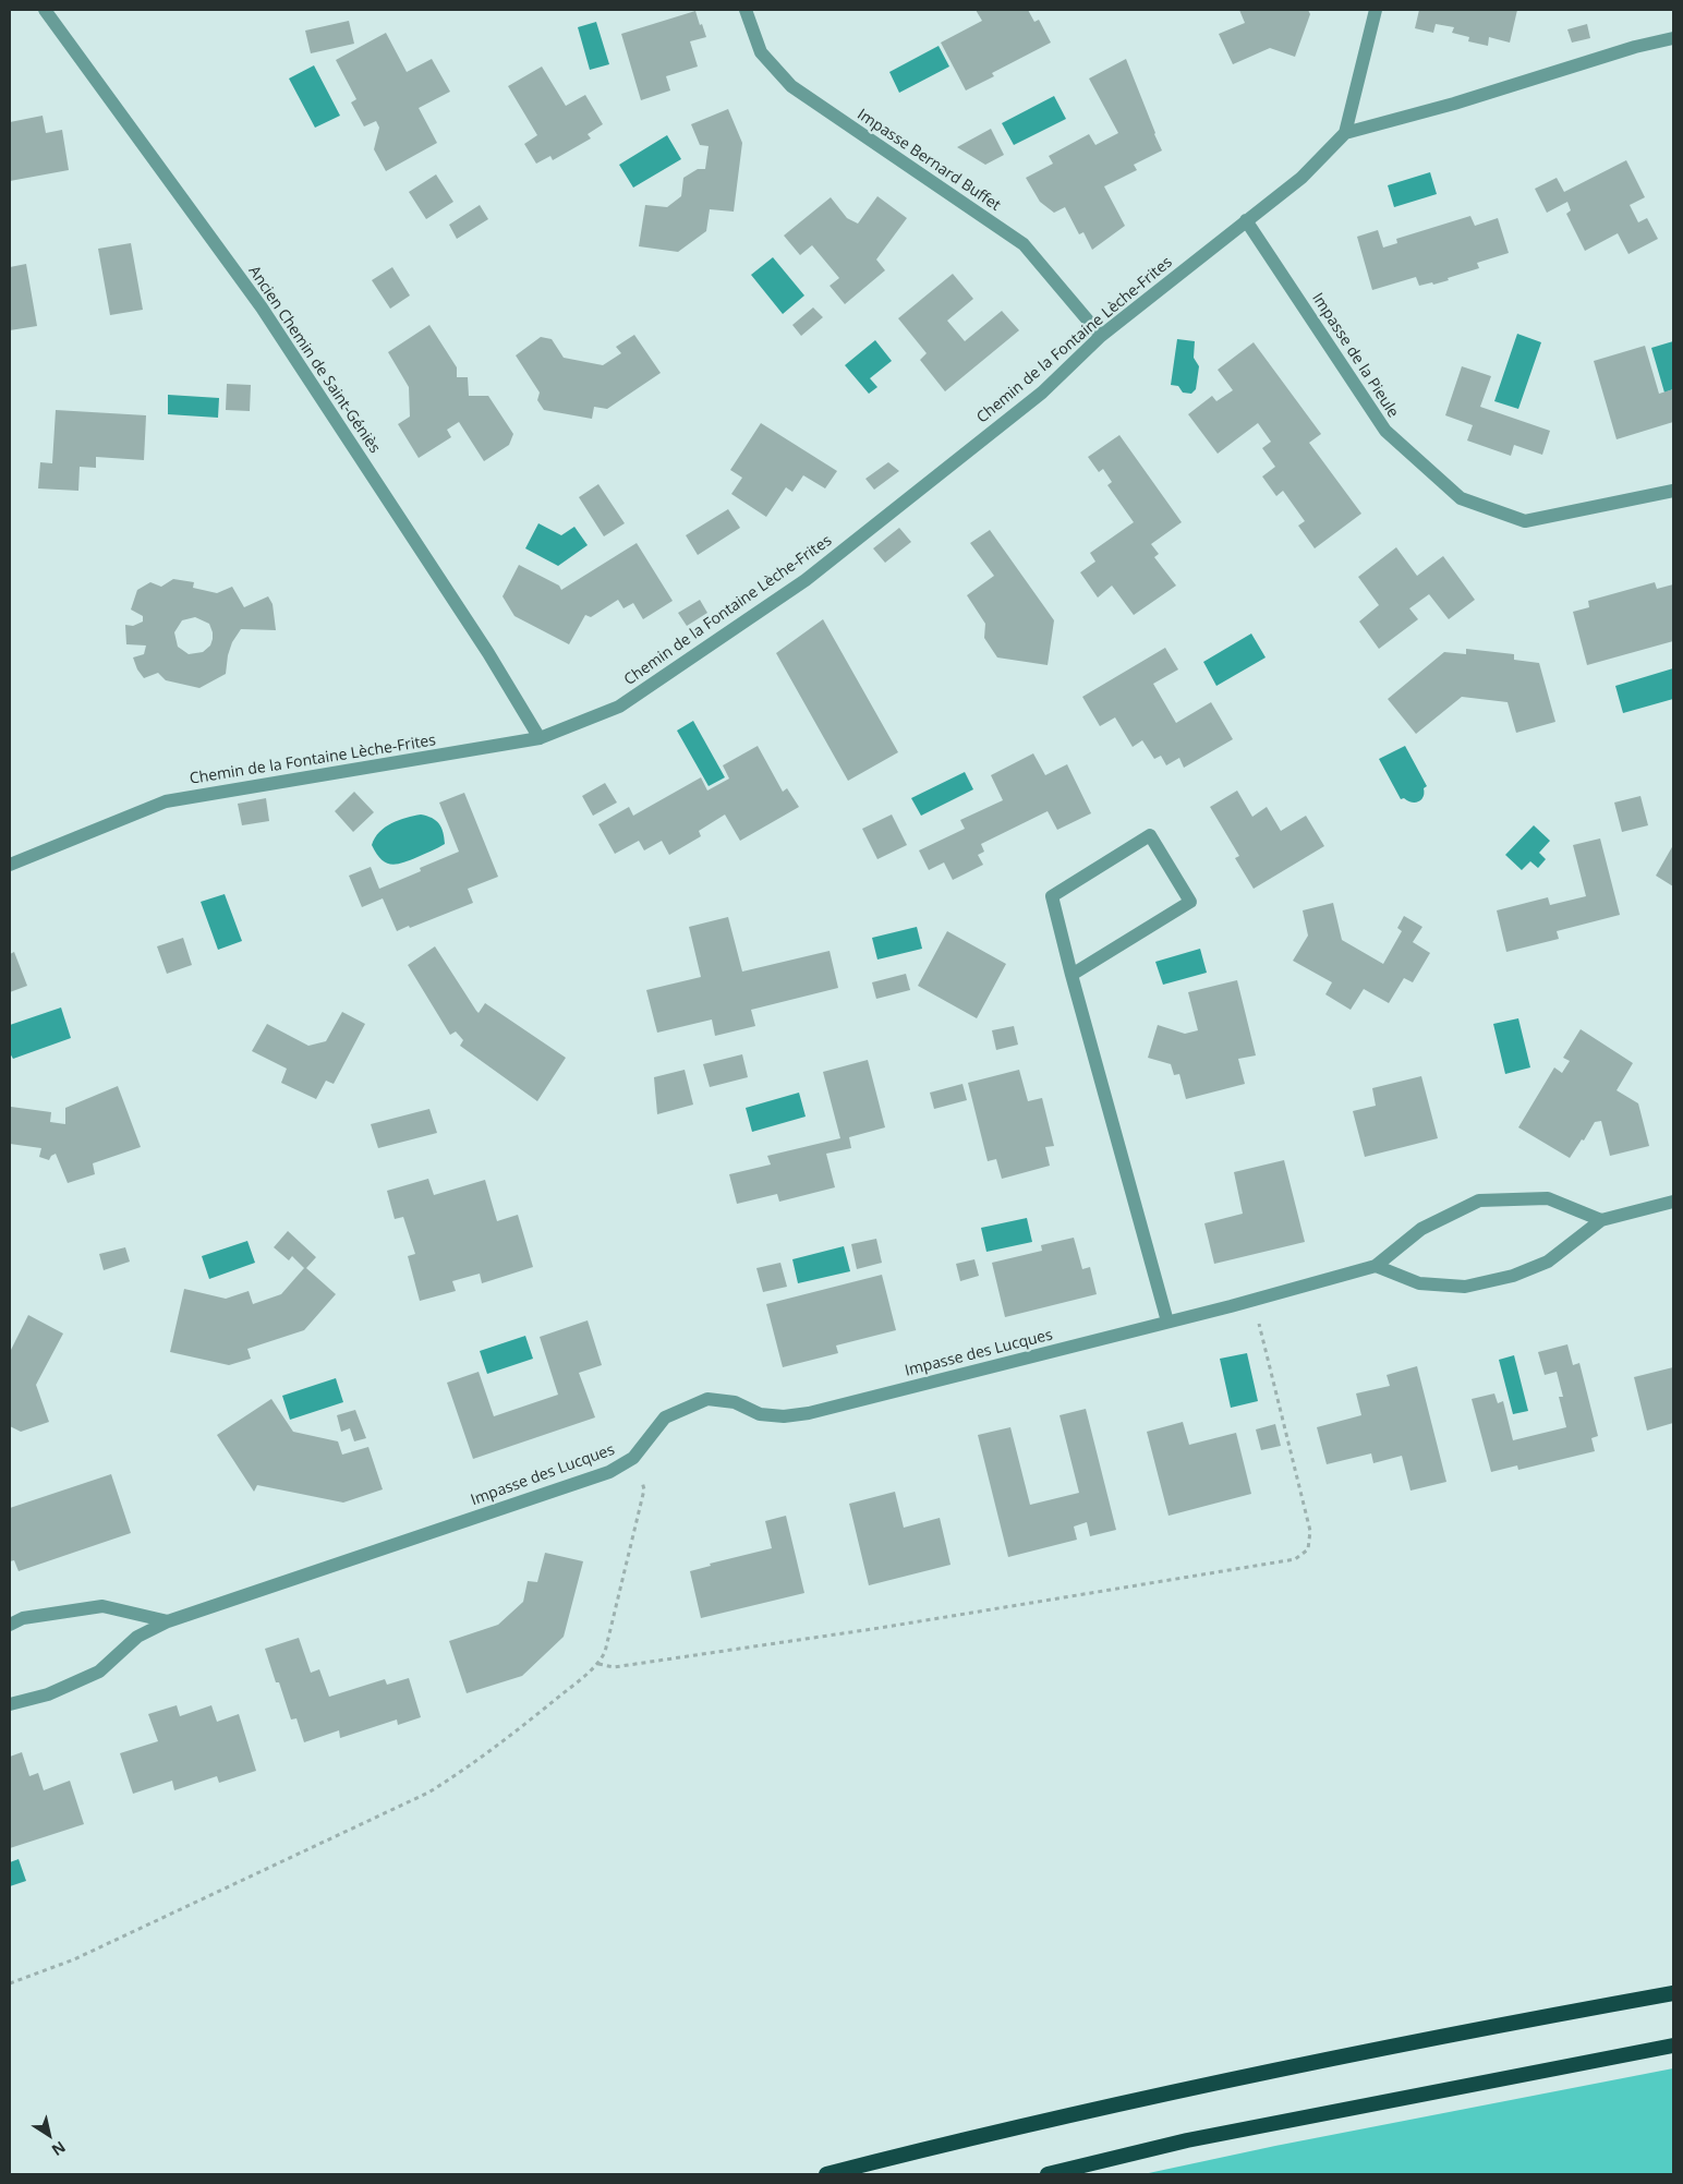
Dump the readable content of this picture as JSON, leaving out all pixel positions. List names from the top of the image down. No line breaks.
{"streets":{"street":["Impasse Bernard Buffet","Chemin de la Fontaine Lèche-Frites","Impasse de la Pieule","Ancien Chemin de Saint-Géniès","Impasse des Lucques"]},"crossings":[["Impasse Bernard Buffet","Chemin de la Fontaine Lèche-Frites"],["Chemin de la Fontaine Lèche-Frites","Impasse de la Pieule"],["Chemin de la Fontaine Lèche-Frites","Ancien Chemin de Saint-Géniès"]],"north":"bottom right"}
